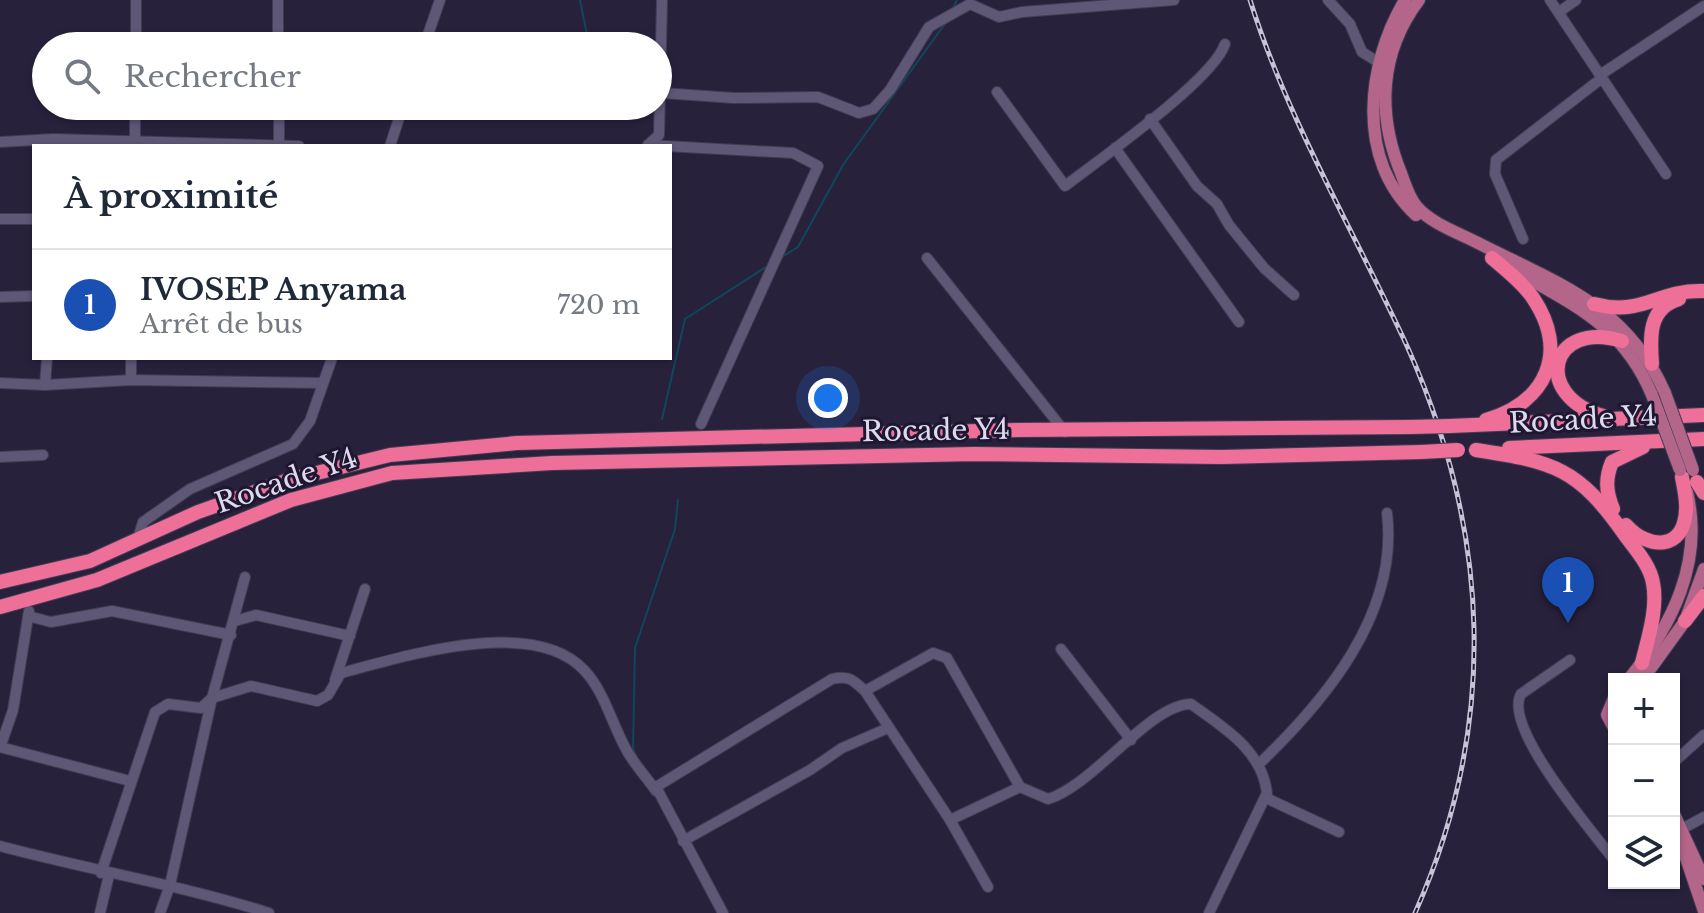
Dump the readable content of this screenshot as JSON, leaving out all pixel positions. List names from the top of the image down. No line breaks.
{"streets":{"highway":["Rocade Y4"]},"page":{"search":"Rechercher","heading":"À proximité","list":[{"mark":"1","name":"IVOSEP Anyama","note":"Arrêt de bus","value":"720 m"}],"pins":"1","map_buttons":["+","−"]}}
